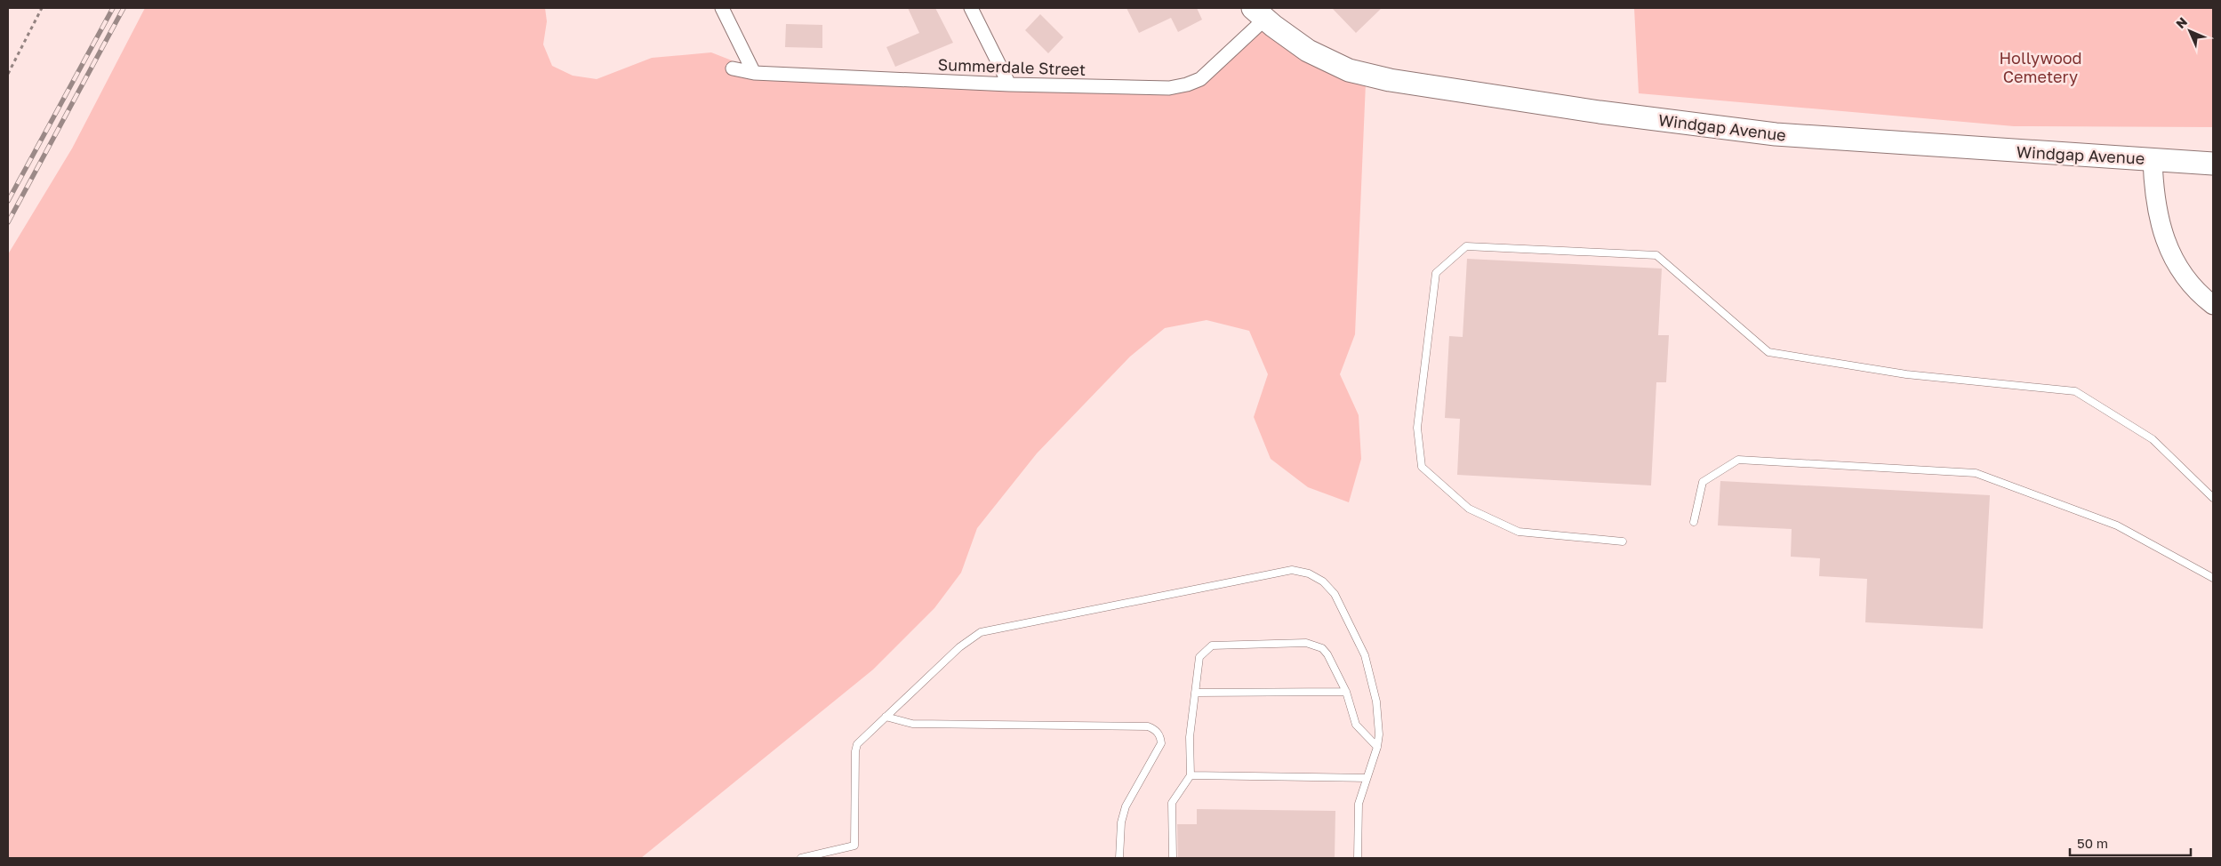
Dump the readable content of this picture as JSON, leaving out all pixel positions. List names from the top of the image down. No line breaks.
{"streets":{"main road":["Windgap Avenue"],"street":["Summerdale Street"]},"crossings":[["Summerdale Street","Windgap Avenue"]],"parks":["Hollywood Cemetery"],"scale_bar":"50 m","north":"top left"}
